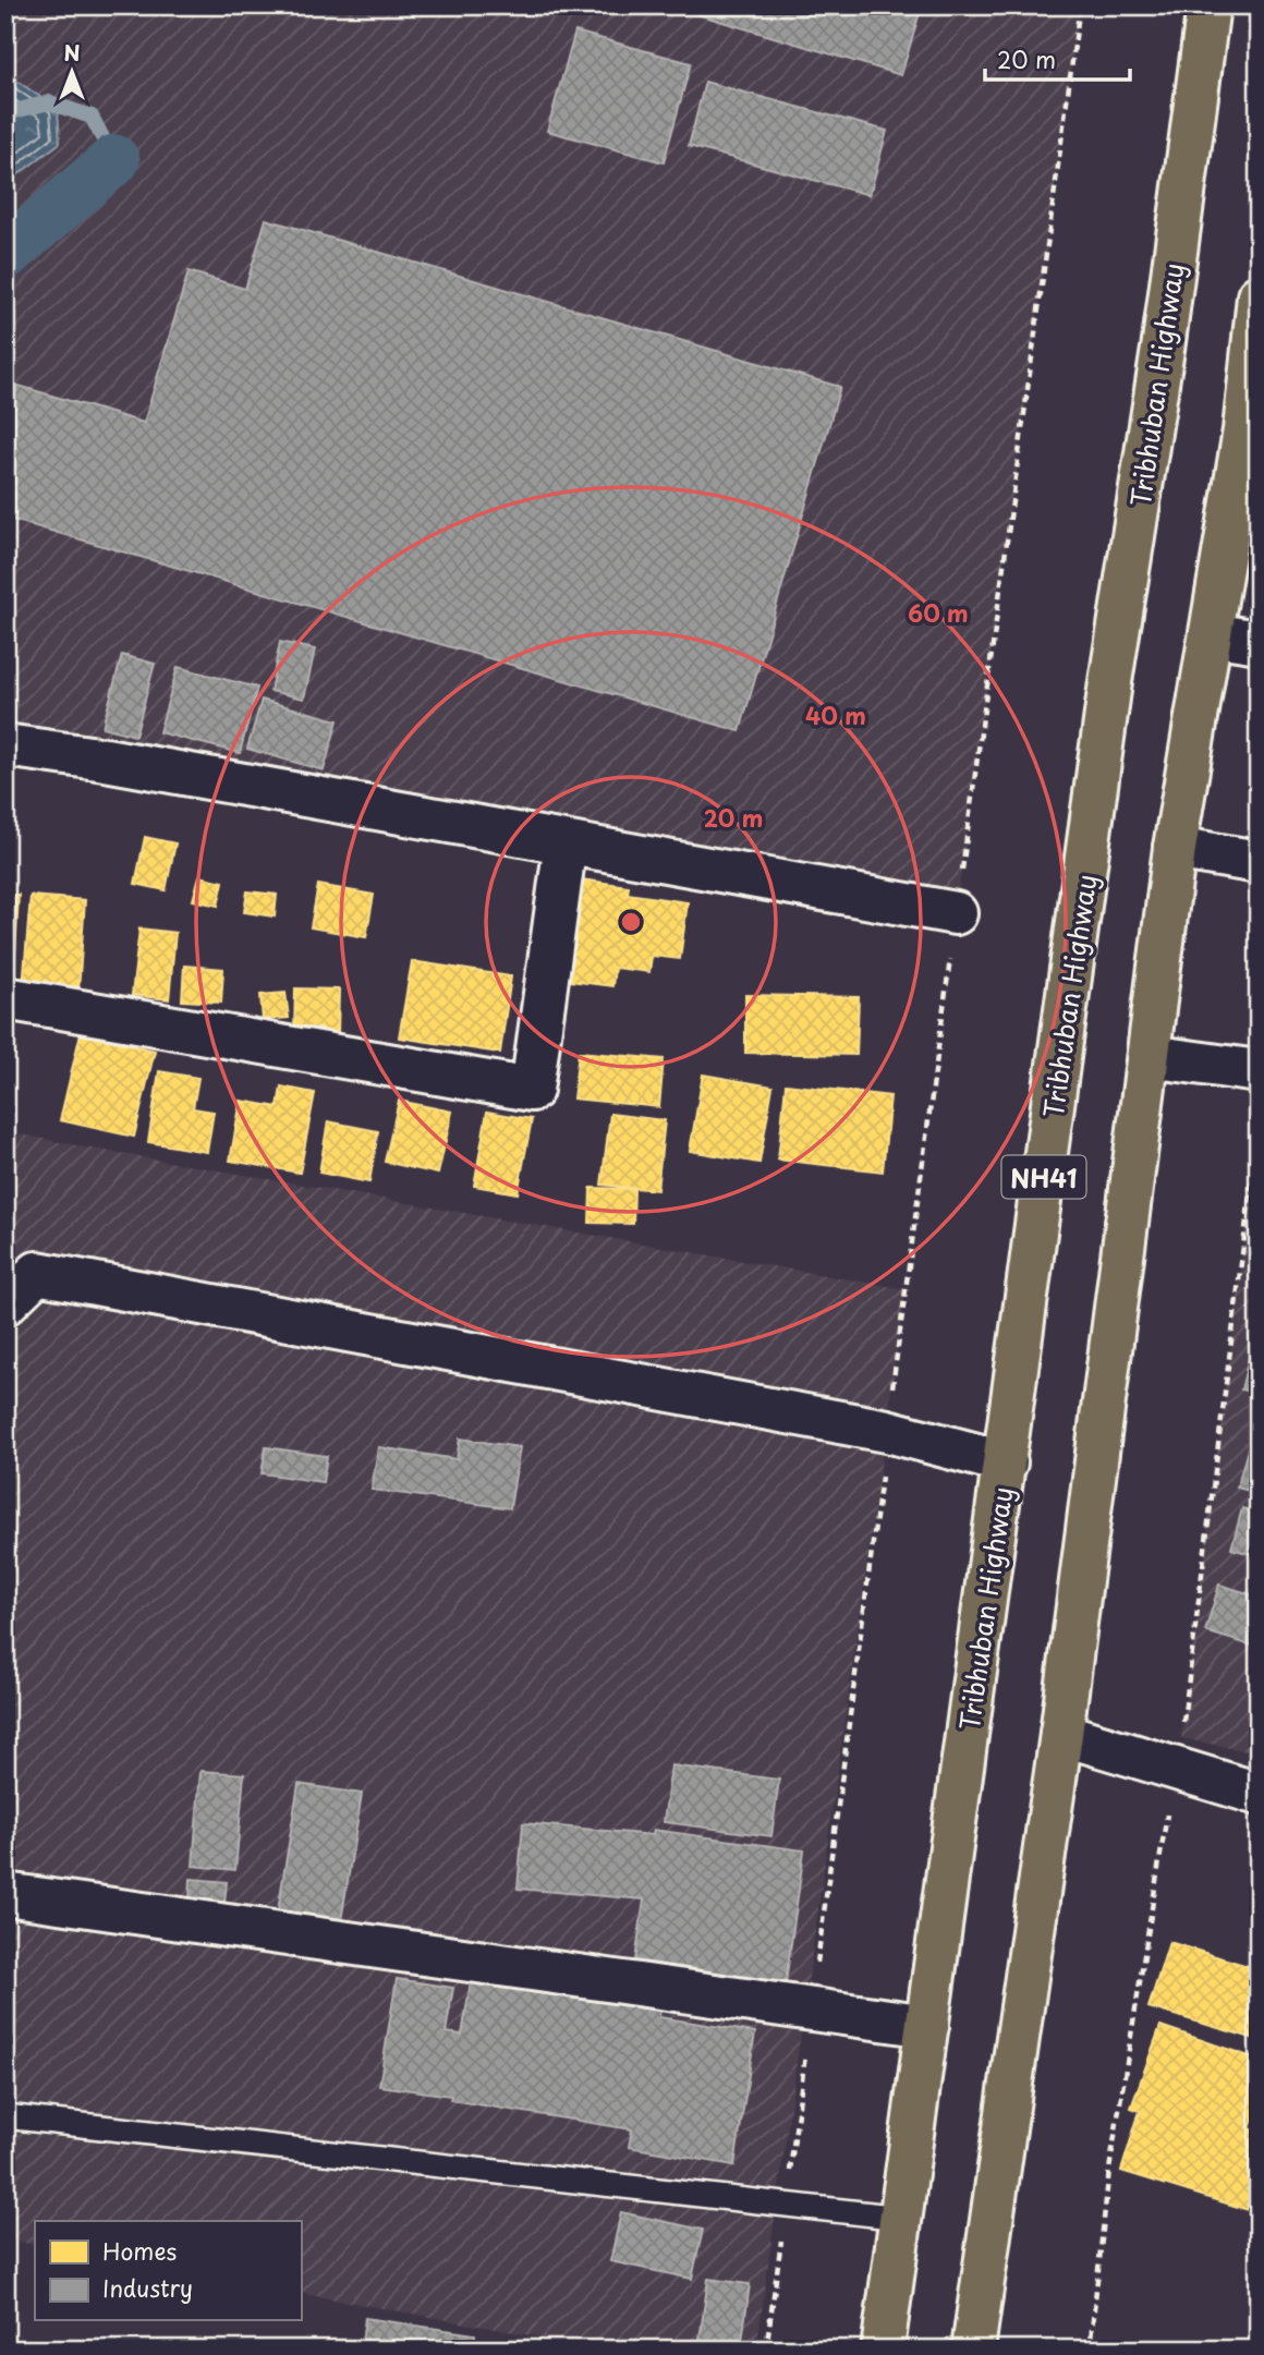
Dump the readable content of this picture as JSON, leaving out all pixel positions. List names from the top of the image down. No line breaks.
{"streets":{"highway":["Tribhuban Highway","NH41"]},"legend":["Homes","Industry"],"scale_bar":"20 m","north":"top","rings":["60 m","40 m","20 m"]}
